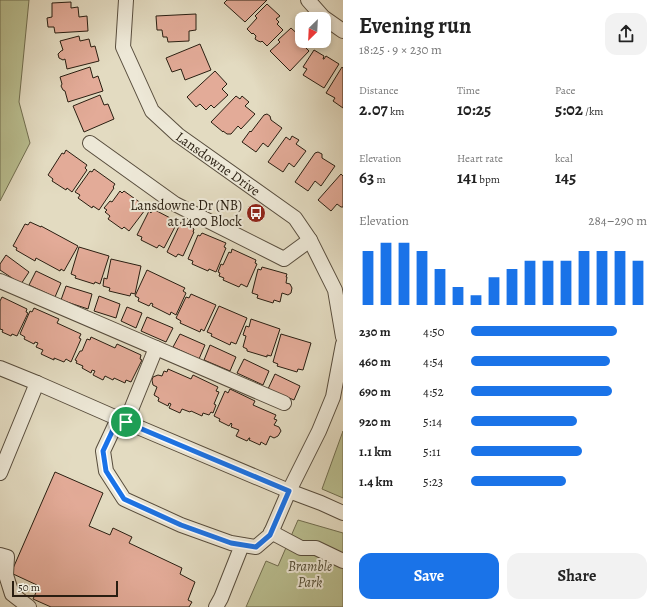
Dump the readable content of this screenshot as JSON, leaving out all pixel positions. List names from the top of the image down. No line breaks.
{"streets":{"street":["Lansdowne Drive"]},"parks":["Bramble Park"],"places":{"bus stop":["Lansdowne Dr (NB) at 1400 Block"]},"scale_bar":"50 m","north":"bottom left","page":{"heading":["Evening run","18:25 · 9 × 230 m"],"stats":[["Distance","2.07 km"],["Time","10:25"],["Pace","5:02 /km"],["Elevation","63 m"],["Heart rate","141 bpm"],["kcal","145"]],"chart":["Elevation","284–290 m"],"list":[{"name":"230 m","note":"4:50"},{"name":"460 m","note":"4:54"},{"name":"690 m","note":"4:52"},{"name":"920 m","note":"5:14"},{"name":"1.1 km","note":"5:11"},{"name":"1.4 km","note":"5:23"}],"buttons":["Save","Share"],"scale":"50 m"}}
